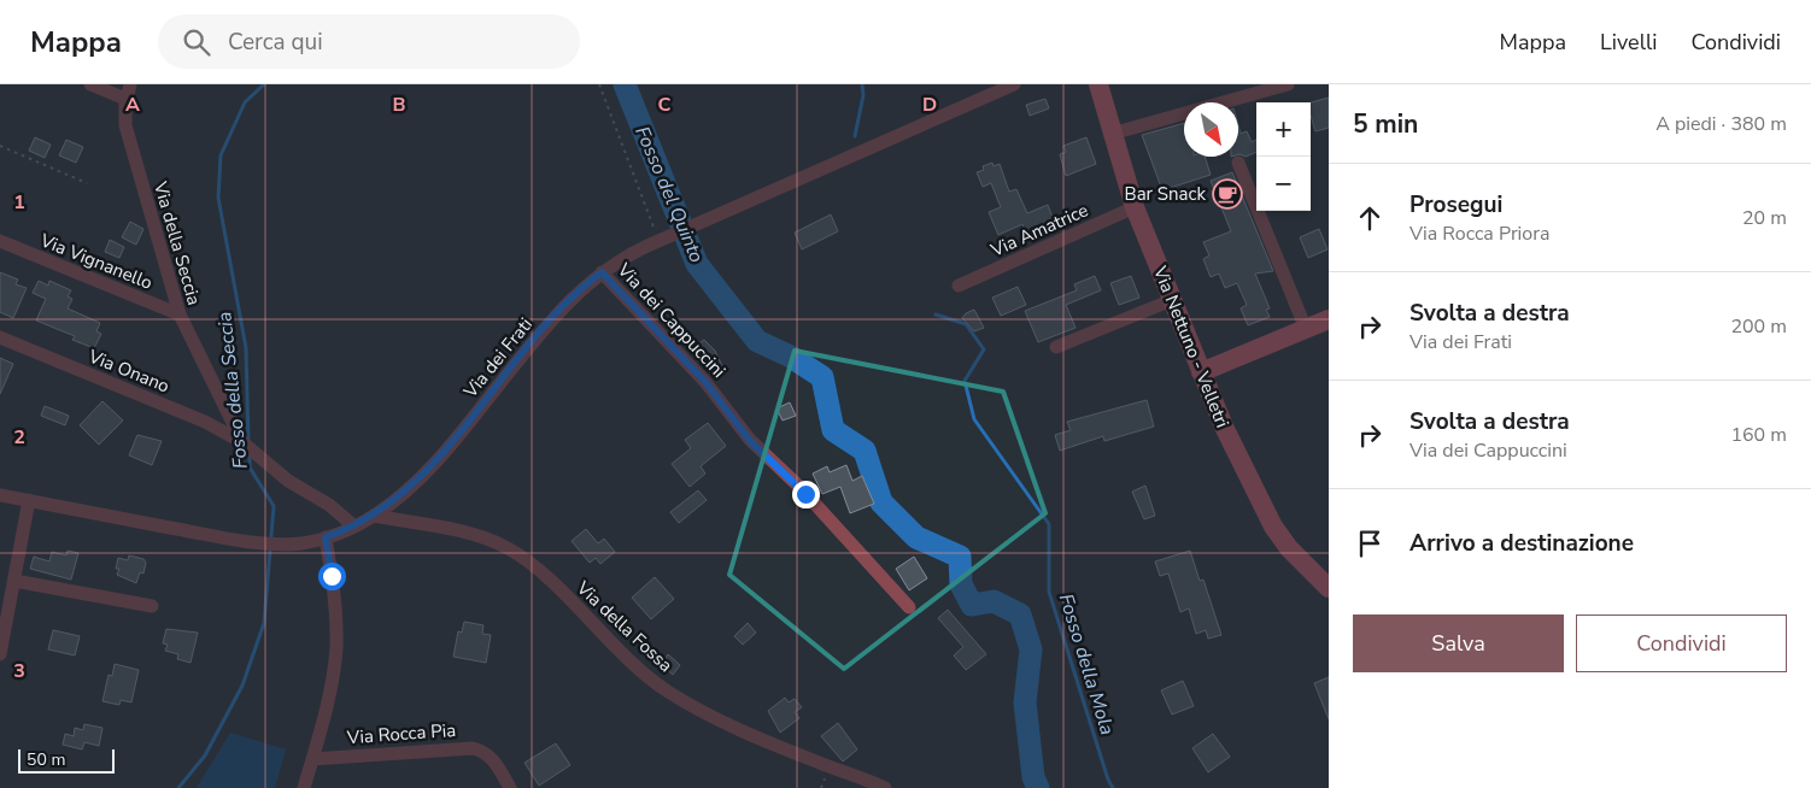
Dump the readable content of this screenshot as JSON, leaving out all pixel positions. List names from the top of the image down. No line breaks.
{"streets":{"main road":["Via Nettuno - Velletri"],"street":["Via Amatrice","Via della Seccia","Via Vignanello","Via dei Cappuccini","Via dei Frati","Via Onano","Via della Fossa","Via Rocca Pia"]},"crossings":[["Via Amatrice","Via Nettuno - Velletri"],["Via della Seccia","Via Vignanello"],["Via della Seccia","Via dei Frati"],["Via della Seccia","Via Onano"],["Via dei Cappuccini","Via dei Frati"],["Via dei Frati","Via della Fossa"]],"water":["Fosso del Quinto","Fosso della Seccia","Fosso della Mola"],"places":{"cafe":["Bar Snack"]},"scale_bar":"50 m","north":"bottom right","page":{"header":"Mappa","search":"Cerca qui","nav":["Mappa","Livelli","Condividi"],"heading":["5 min","A piedi · 380 m"],"map_buttons":["+","−"],"list":[["Prosegui","Via Rocca Priora","20 m"],["Svolta a destra","Via dei Frati","200 m"],["Svolta a destra","Via dei Cappuccini","160 m"],"Arrivo a destinazione"],"buttons":["Salva","Condividi"],"scale":"50 m"},"grid":{"columns":["A","B","C","D"],"rows":["1","2","3"]}}
